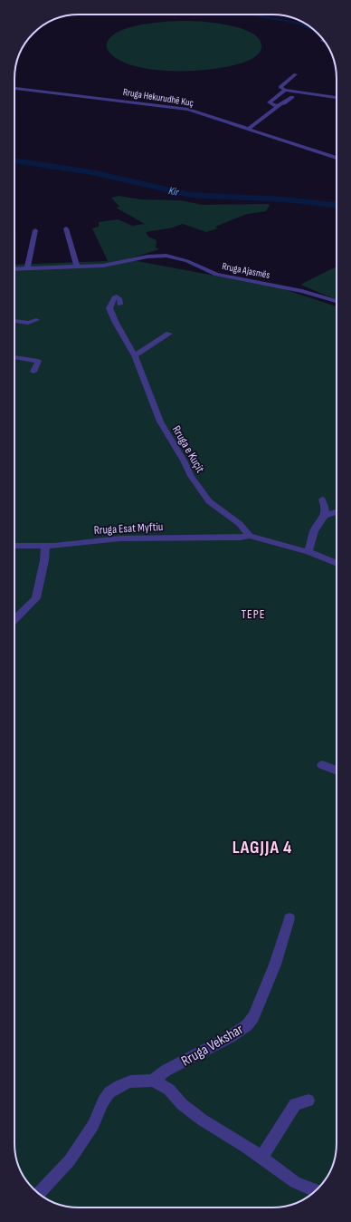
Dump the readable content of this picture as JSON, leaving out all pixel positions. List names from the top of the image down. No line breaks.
{"streets":{"street":["Rruga Hekurudhë Kuç","Rruga Ajasmës","Rruga e Kuçit","Rruga Esat Myftiu","Rruga Vekshar"]},"crossings":[["Rruga e Kuçit","Rruga Esat Myftiu"]],"districts":["TEPE","LAGJJA 4"],"water":["Kir"]}
